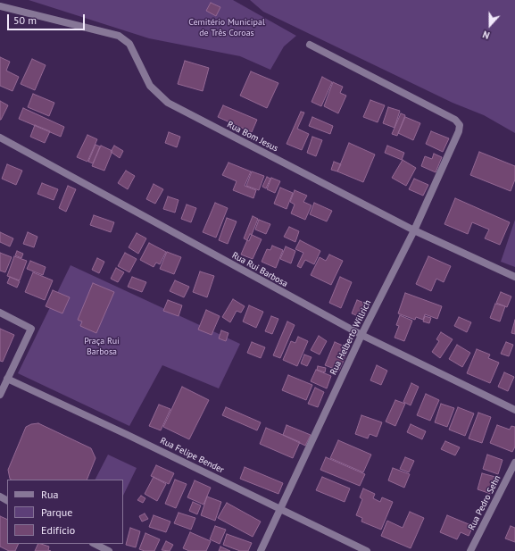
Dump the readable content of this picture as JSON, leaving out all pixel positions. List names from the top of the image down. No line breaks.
{"streets":{"street":["Rua Bom Jesus","Rua Rui Barbosa","Rua Helberto Willrich","Rua Felipe Bender","Rua Pedro Sehn"]},"crossings":[["Rua Bom Jesus","Rua Helberto Willrich"],["Rua Rui Barbosa","Rua Helberto Willrich"],["Rua Helberto Willrich","Rua Felipe Bender"]],"parks":["Cemitério Municipal de Três Coroas","Praça Rui Barbosa"],"legend":["Rua","Parque","Edifício"],"scale_bar":"50 m","north":"bottom"}
